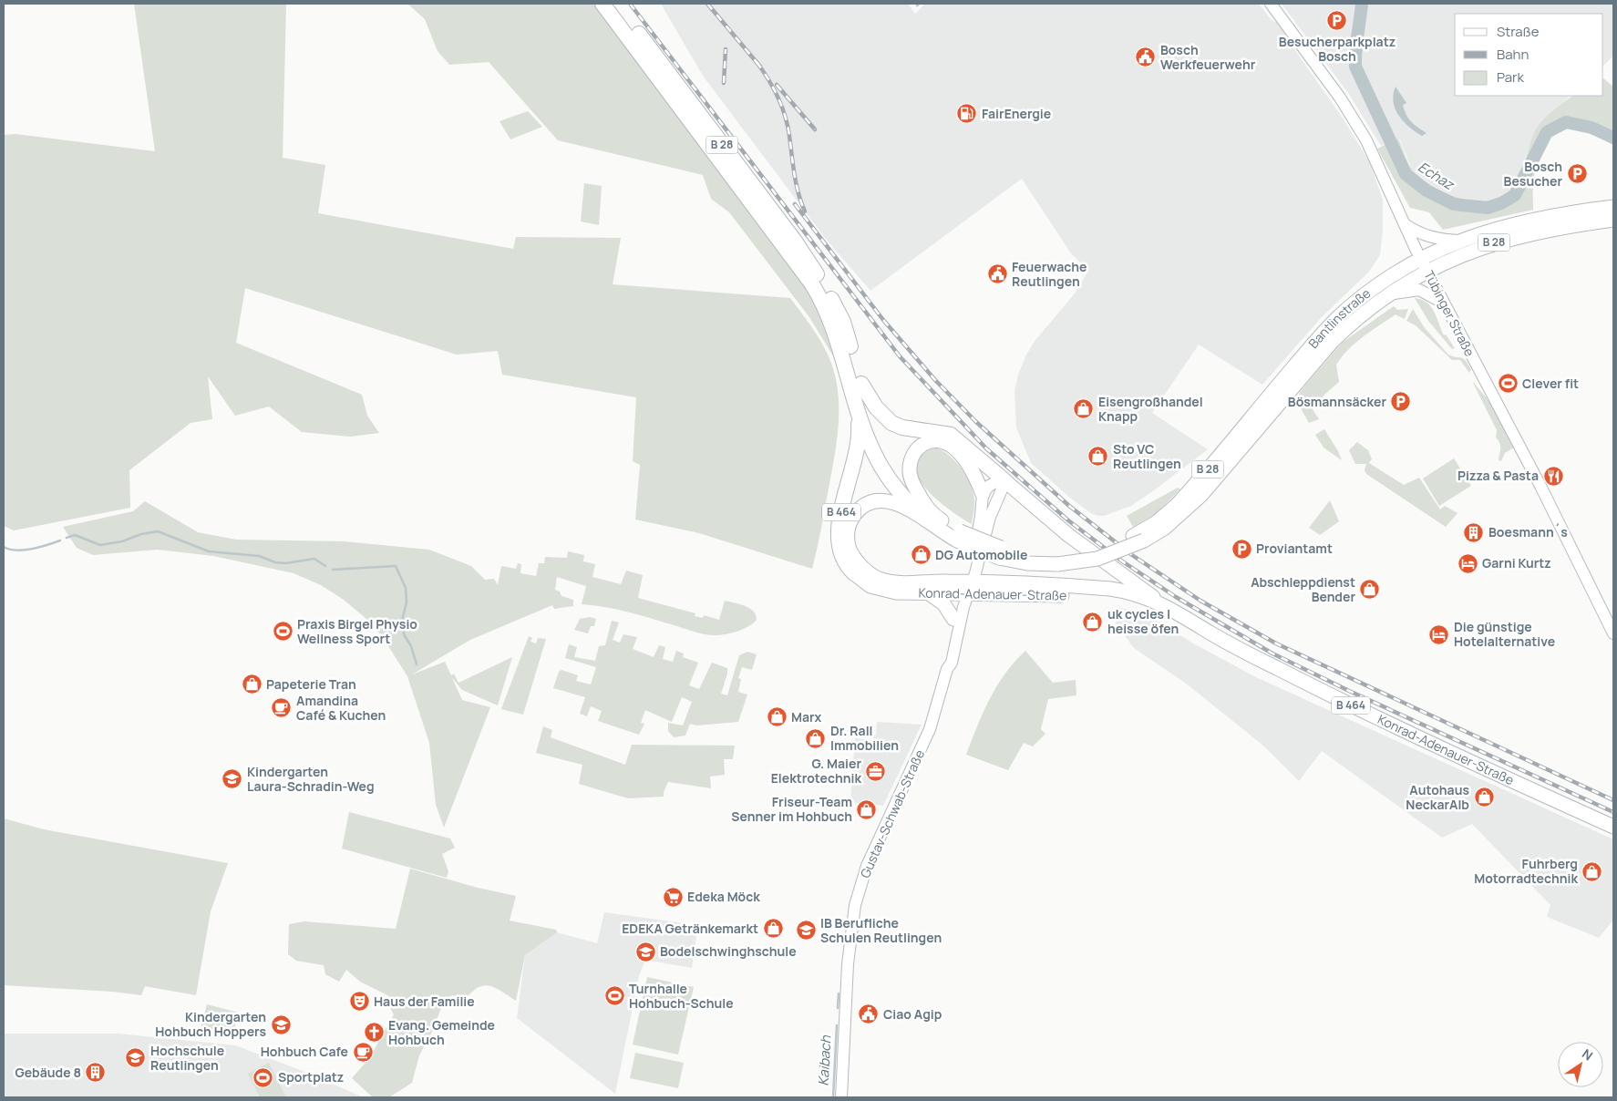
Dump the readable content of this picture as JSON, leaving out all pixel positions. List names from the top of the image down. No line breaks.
{"streets":{"highway":["B 28","B 464"],"main road":["Bantlinstraße","Konrad-Adenauer-Straße"],"street":["Tübinger Straße","Gustav-Schwab-Straße"]},"crossings":[["B 28","Bantlinstraße"],["B 28","B 464"],["Tübinger Straße","Bantlinstraße"],["B 464","Konrad-Adenauer-Straße"],["Konrad-Adenauer-Straße","Gustav-Schwab-Straße"]],"water":["Echaz","Kaibach"],"places":{"parking":["Besucherparkplatz Bosch","Bosch Besucher","Bösmannsäcker","Proviantamt"],"public building":["Bosch Werkfeuerwehr","Feuerwache Reutlingen","Ciao Agip"],"fuel station":["FairEnergie"],"sports":["Clever fit","Praxis Birgel Physio Wellness Sport","Turnhalle Hohbuch-Schule","Sportplatz"],"shop":["Eisengroßhandel Knapp","Sto VC Reutlingen","DG Automobile","Abschleppdienst Bender","uk cycles | heisse öfen","Papeterie Tran","Marx","Dr. Rall Immobilien","Autohaus NeckarAlb","Friseur-Team Senner im Hohbuch","Fuhrberg Motorradtechnik","EDEKA Getränkemarkt"],"restaurant":["Pizza & Pasta"],"building":["Boesmann´s","Gebäude 8"],"hotel":["Garni Kurtz","Die günstige Hotelalternative"],"cafe":["Amandina Café & Kuchen","Hohbuch Cafe"],"office":["G. Maier Elektrotechnik"],"school or university":["Kindergarten Laura-Schradin-Weg","IB Berufliche Schulen Reutlingen","Bodelschwinghschule","Kindergarten Hohbuch Hoppers","Hochschule Reutlingen"],"supermarket":["Edeka Möck"],"theatre":["Haus der Familie"],"church":["Evang. Gemeinde Hohbuch"]},"legend":["Straße","Bahn","Park"],"north":"top right"}
